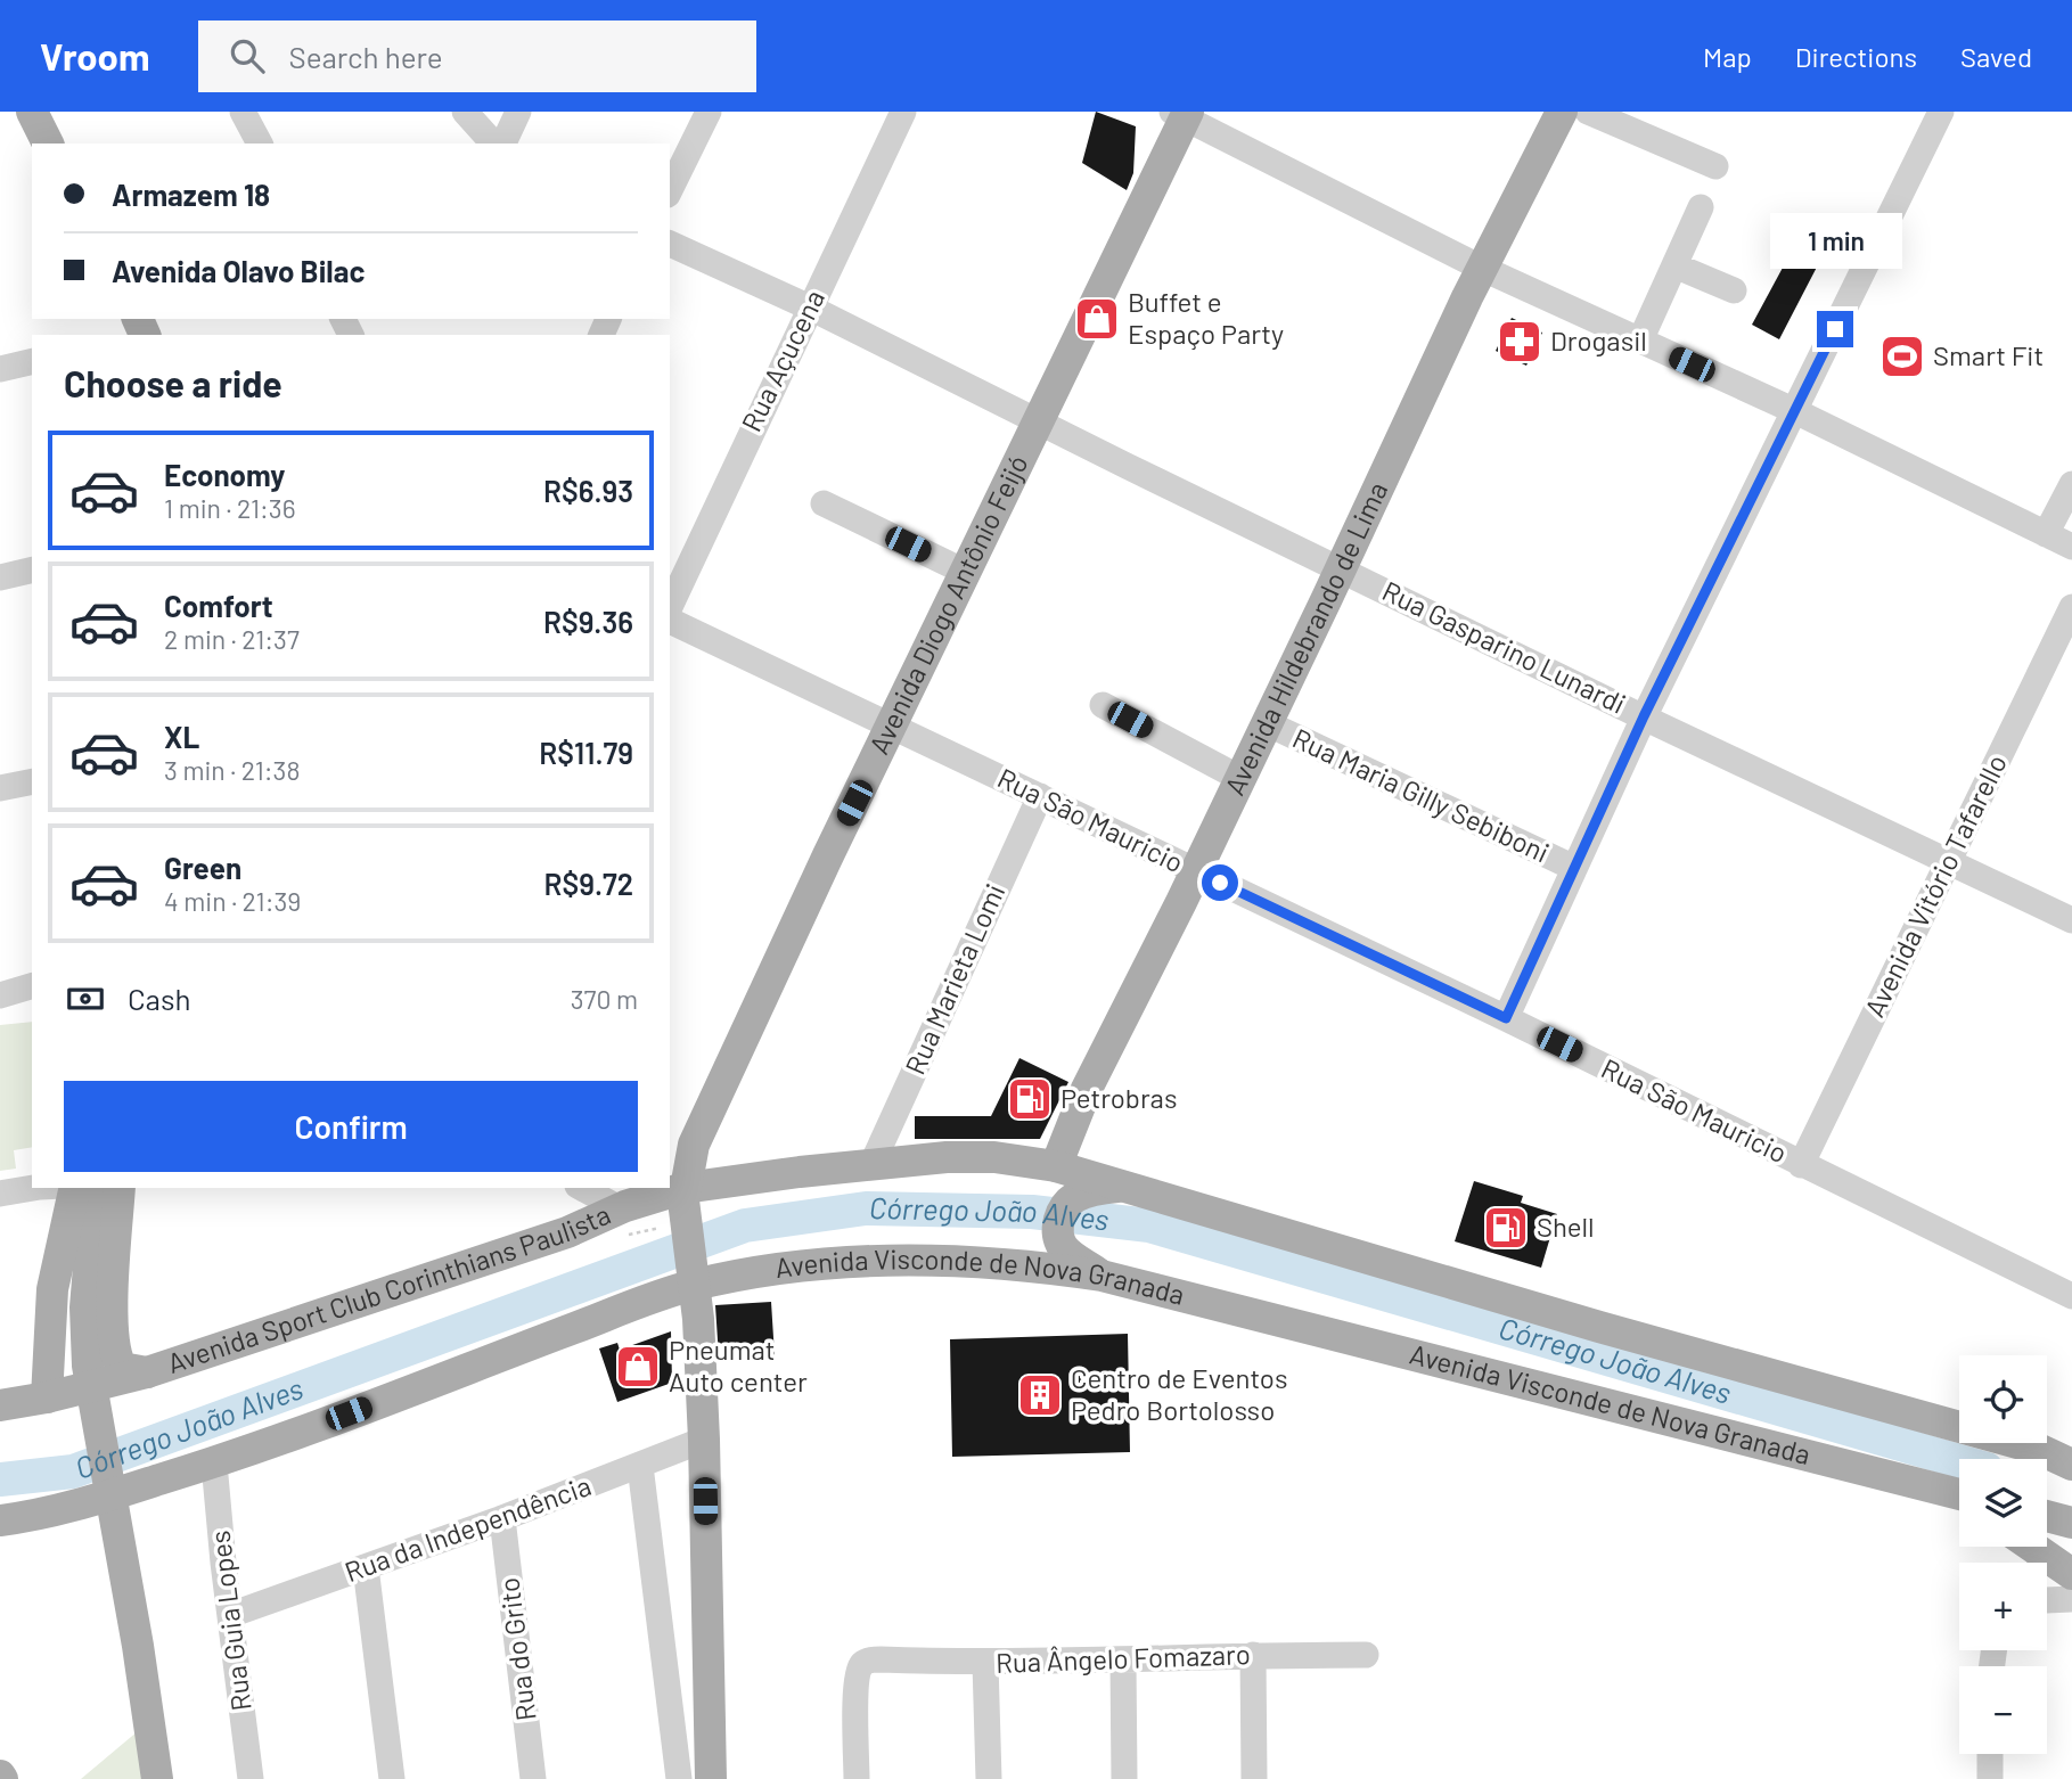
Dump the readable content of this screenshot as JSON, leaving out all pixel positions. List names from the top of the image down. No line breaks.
{"streets":{"main road":["Avenida Diogo Antônio Feijó","Avenida Hildebrando de Lima","Avenida Visconde de Nova Granada","Avenida Sport Club Corinthians Paulista"],"street":["Rua Açucena","Rua Gasparino Lunardi","Rua Maria Gilly Sebiboni","Rua São Mauricio","Avenida Vitório Tafarello","Rua Marieta Lomi","Rua da Independência","Rua Guia Lopes","Rua do Grito","Rua Ângelo Fomazaro"]},"crossings":[["Rua Açucena","Rua Gasparino Lunardi"],["Avenida Diogo Antônio Feijó","Rua Gasparino Lunardi"],["Avenida Diogo Antônio Feijó","Rua São Mauricio"],["Avenida Diogo Antônio Feijó","Avenida Visconde de Nova Granada"],["Avenida Diogo Antônio Feijó","Avenida Sport Club Corinthians Paulista"],["Avenida Diogo Antônio Feijó","Rua da Independência"],["Avenida Hildebrando de Lima","Rua Gasparino Lunardi"],["Avenida Hildebrando de Lima","Rua Maria Gilly Sebiboni"],["Avenida Hildebrando de Lima","Rua São Mauricio"],["Avenida Hildebrando de Lima","Avenida Sport Club Corinthians Paulista"],["Rua Gasparino Lunardi","Avenida Vitório Tafarello"],["Rua São Mauricio","Avenida Vitório Tafarello"],["Rua São Mauricio","Rua Marieta Lomi"],["Rua Marieta Lomi","Avenida Sport Club Corinthians Paulista"],["Avenida Visconde de Nova Granada","Rua Guia Lopes"],["Rua da Independência","Rua Guia Lopes"],["Rua da Independência","Rua do Grito"]],"water":["Córrego João Alves"],"places":{"shop":["Buffet e Espaço Party","Pneumat Auto center"],"pharmacy":["Drogasil"],"sports":["Smart Fit"],"fuel station":["Petrobras","Shell"],"building":["Centro de Eventos Pedro Bortolosso"]},"page":{"header":"Vroom","search":"Search here","nav":["Map","Directions","Saved"],"banner":["Armazem 18","Avenida Olavo Bilac"],"bubble":"1 min","heading":"Choose a ride","list":[{"name":"Economy","note":"1 min · 21:36","value":"R$6.93"},{"name":"Comfort","note":"2 min · 21:37","value":"R$9.36"},{"name":"XL","note":"3 min · 21:38","value":"R$11.79"},{"name":"Green","note":"4 min · 21:39","value":"R$9.72"}],"pay":["Cash","370 m"],"buttons":"Confirm","map_buttons":["+","−"]}}
